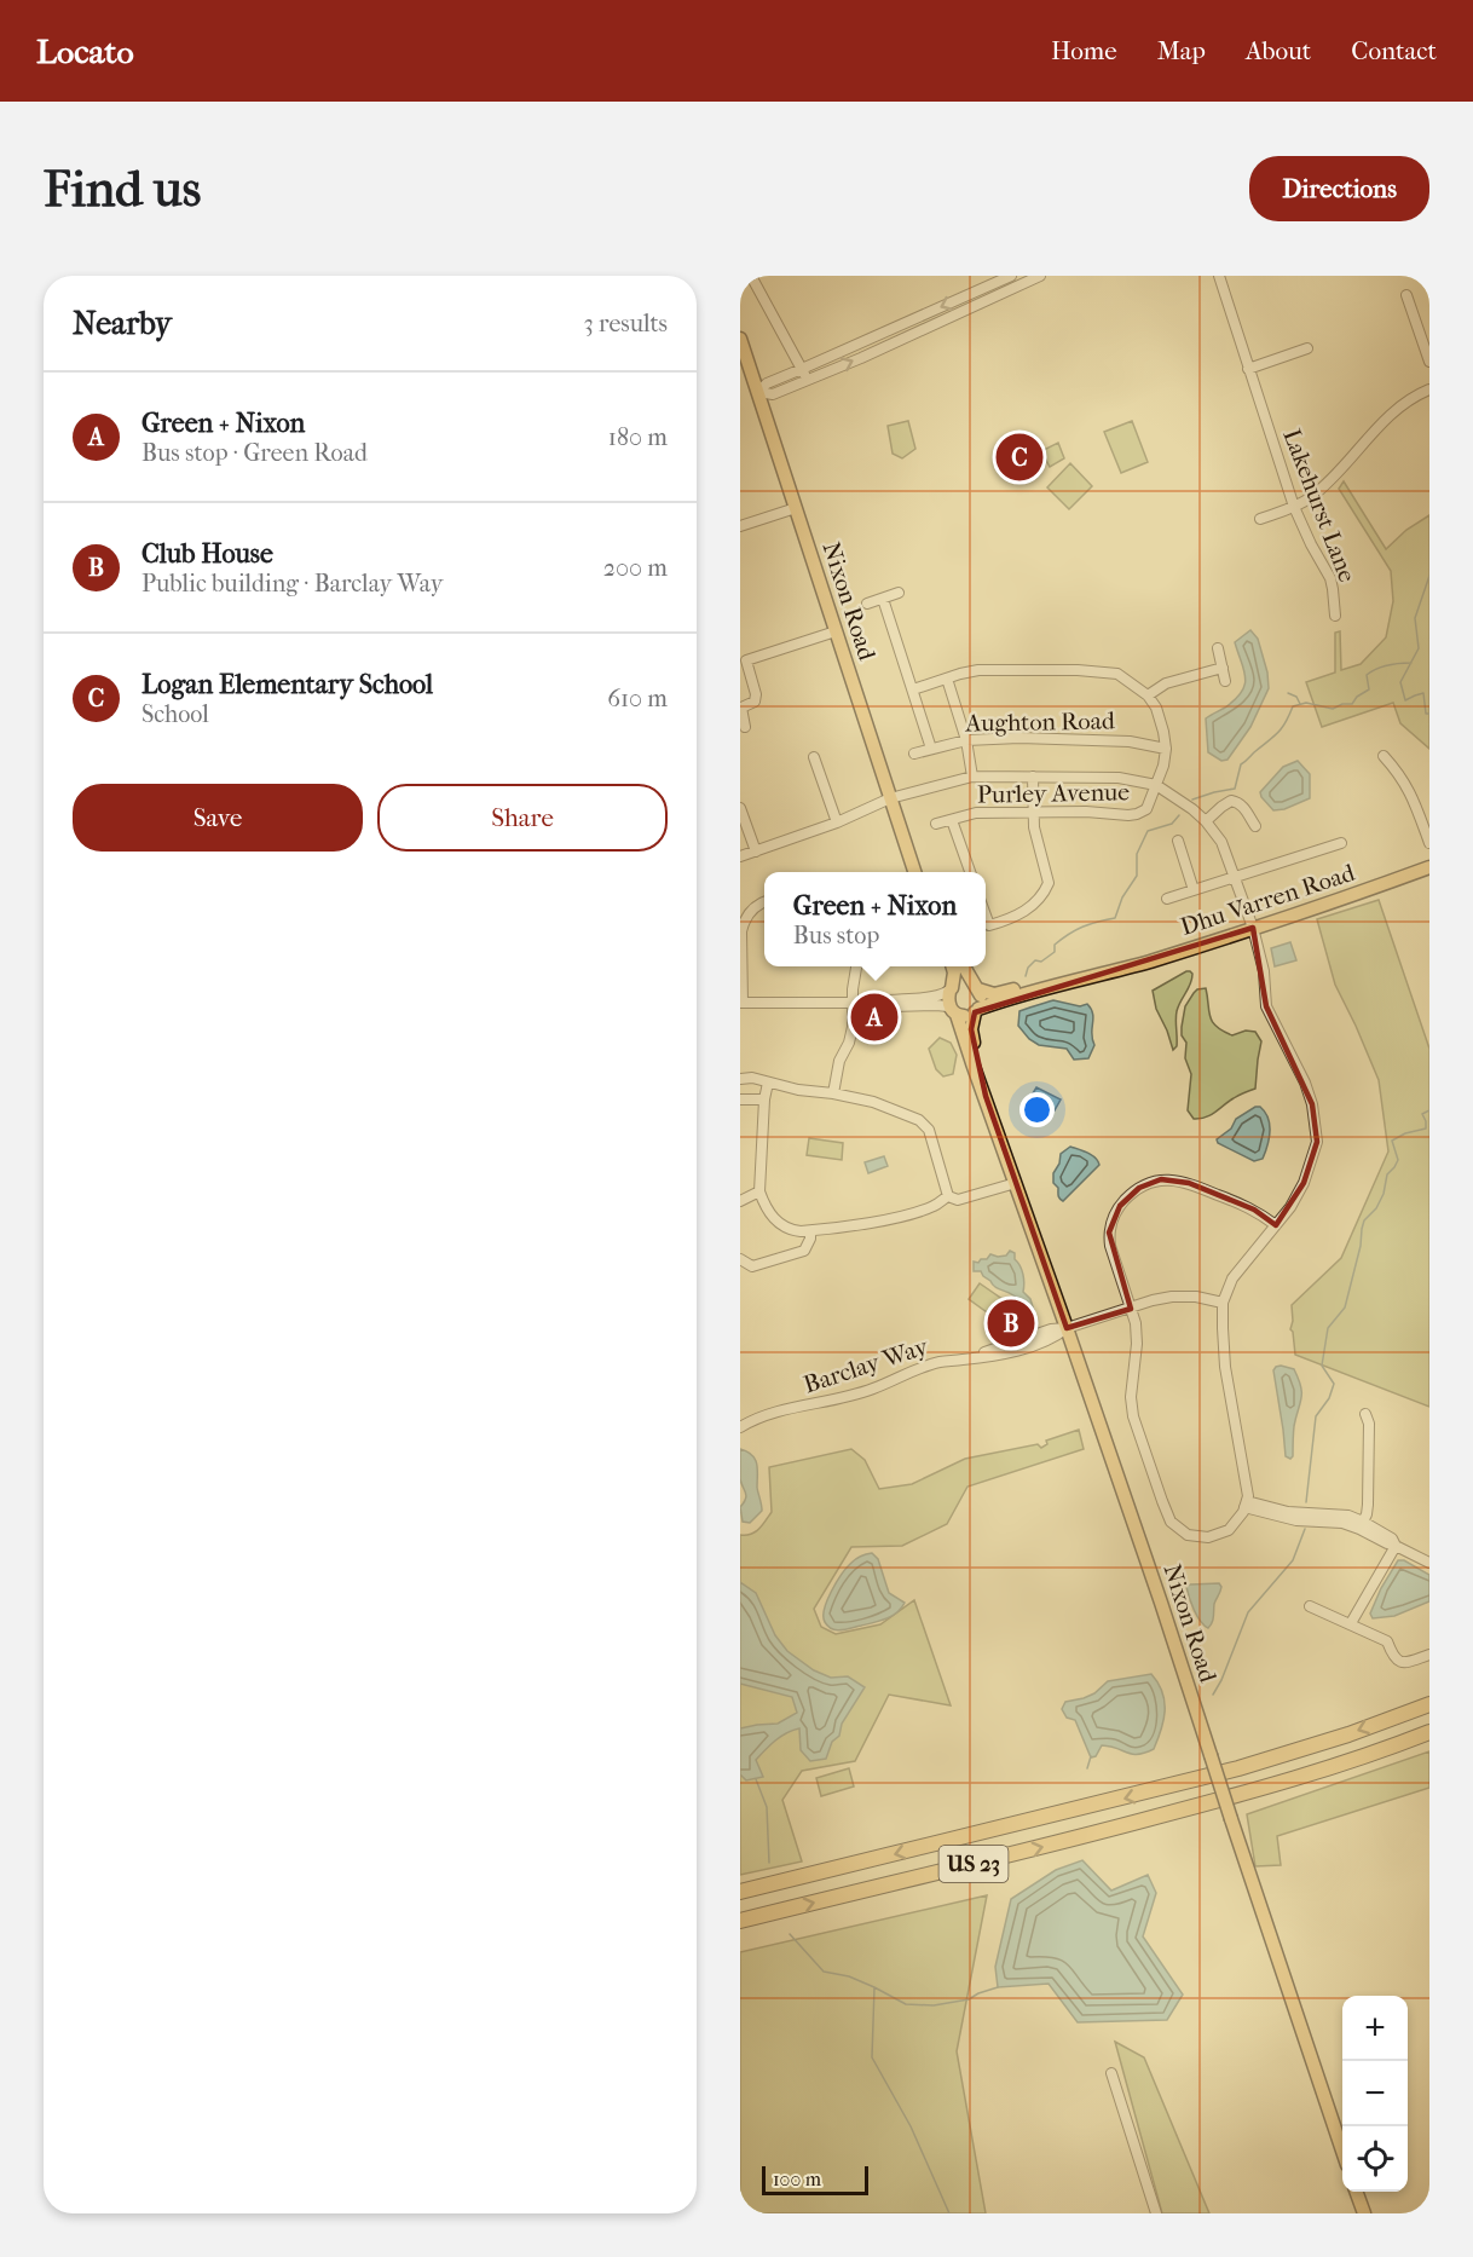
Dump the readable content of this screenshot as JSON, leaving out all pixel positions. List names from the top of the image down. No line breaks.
{"streets":{"highway":["US 23"],"main road":["Nixon Road","Dhu Varren Road"],"street":["Lakehurst Lane","Aughton Road","Purley Avenue","Barclay Way"]},"crossings":[["Nixon Road","Dhu Varren Road"],["Nixon Road","Barclay Way"]],"scale_bar":"100 m","page":{"header":"Locato","nav":["Home","Map","About","Contact"],"buttons":["Directions",["Save","Share"]],"title":"Find us","heading":["Nearby","3 results"],"list":[{"mark":"A","name":"Green + Nixon","note":"Bus stop · Green Road","value":"180 m"},{"mark":"B","name":"Club House","note":"Public building · Barclay Way","value":"200 m"},{"mark":"C","name":"Logan Elementary School","note":"School","value":"610 m"}],"pins":["C","A","B"],"popup":["Green + Nixon","Bus stop"],"map_buttons":["+","−"],"scale":"100 m"}}
